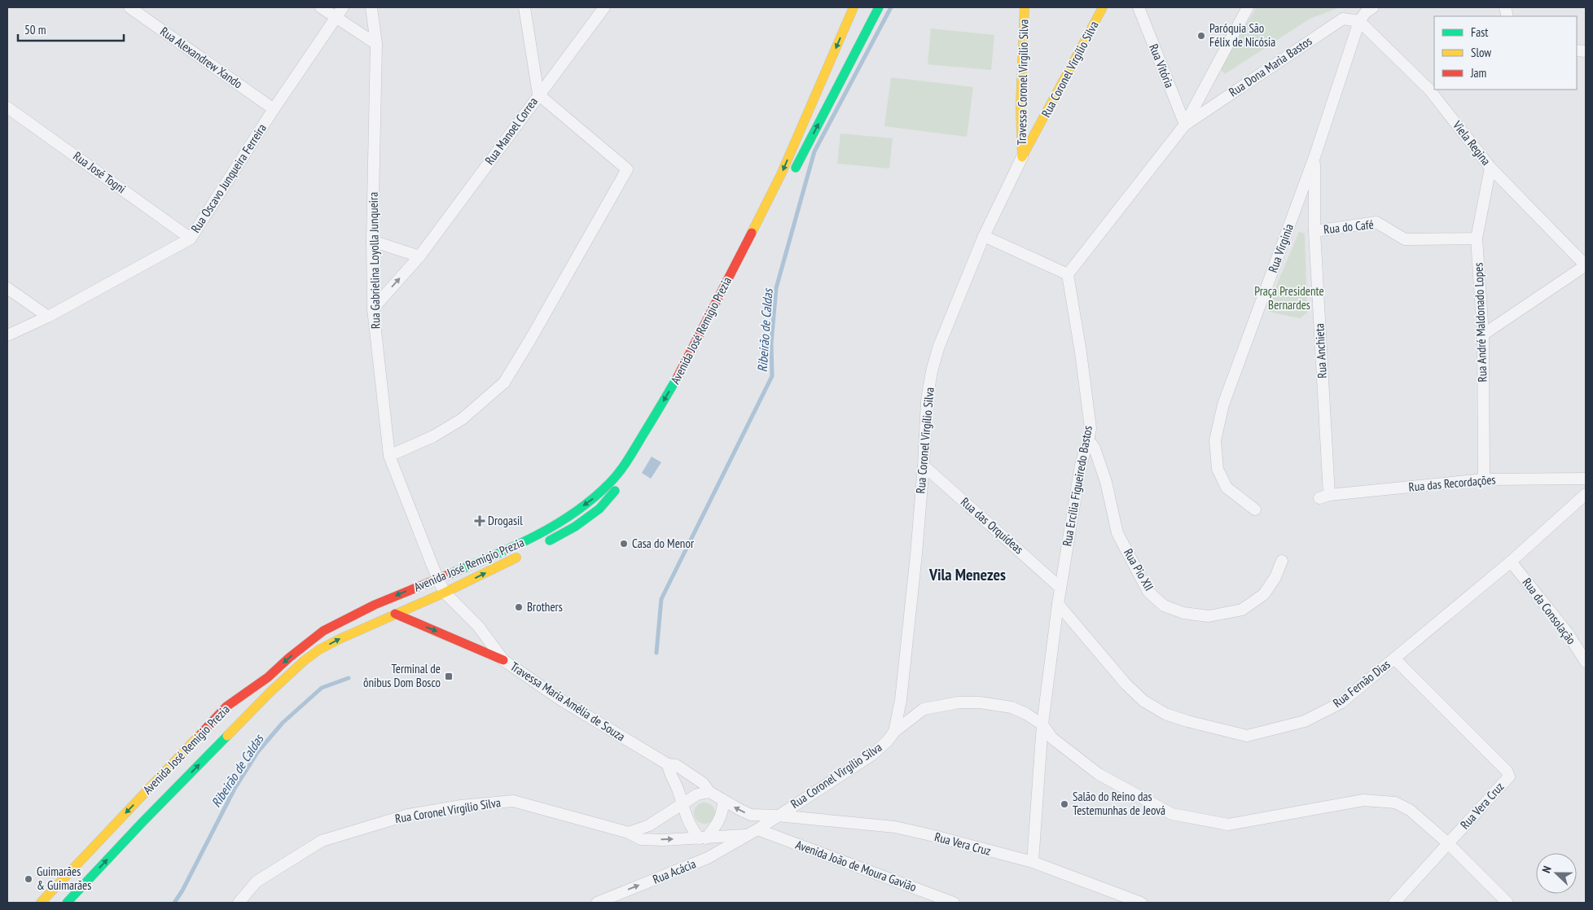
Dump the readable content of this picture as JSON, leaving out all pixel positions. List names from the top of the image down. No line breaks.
{"streets":{"main road":["Rua Coronel Virgílio Silva","Travessa Coronel Virgílio Silva","Avenida José Remigio Prezia"],"street":["Rua Alexandrew Xando","Rua Vitória","Rua Dona Maria Bastos","Rua Manoel Correa","Viela Regina","Rua José Togni","Rua Oscavo Junqueira Ferreira","Rua do Café","Rua Virginia","Rua Gabrielina Loyolla Junqueira","Rua André Maldonado Lopes","Rua Anchieta","Rua das Recordações","Rua Ercília Figueiredo Bastos","Rua das Orquídeas","Rua Pio XII","Rua da Consolação","Rua Fernão Dias","Travessa Maria Amélia de Souza","Rua Vera Cruz","Avenida João de Moura Gavião","Rua Acácia"]},"crossings":[["Rua Alexandrew Xando","Rua Oscavo Junqueira Ferreira"],["Rua Vitória","Rua Dona Maria Bastos"],["Rua Dona Maria Bastos","Viela Regina"],["Rua Dona Maria Bastos","Rua Virginia"],["Rua Coronel Virgílio Silva","Travessa Coronel Virgílio Silva"],["Rua Coronel Virgílio Silva","Rua das Orquídeas"],["Rua Coronel Virgílio Silva","Rua Vera Cruz"],["Rua Coronel Virgílio Silva","Avenida João de Moura Gavião"],["Rua Coronel Virgílio Silva","Rua Acácia"],["Rua Manoel Correa","Rua Gabrielina Loyolla Junqueira"],["Viela Regina","Rua Virginia"],["Viela Regina","Rua André Maldonado Lopes"],["Rua José Togni","Rua Oscavo Junqueira Ferreira"],["Rua do Café","Rua André Maldonado Lopes"],["Rua do Café","Rua Anchieta"],["Rua Virginia","Rua Anchieta"],["Rua Gabrielina Loyolla Junqueira","Avenida José Remigio Prezia"],["Rua Gabrielina Loyolla Junqueira","Travessa Maria Amélia de Souza"],["Rua André Maldonado Lopes","Rua das Recordações"],["Avenida José Remigio Prezia","Travessa Maria Amélia de Souza"],["Rua Anchieta","Rua das Recordações"],["Rua Ercília Figueiredo Bastos","Rua das Orquídeas"],["Rua Ercília Figueiredo Bastos","Rua Pio XII"],["Rua Ercília Figueiredo Bastos","Rua Fernão Dias"],["Rua Ercília Figueiredo Bastos","Rua Vera Cruz"],["Rua da Consolação","Rua Fernão Dias"],["Rua Fernão Dias","Rua Vera Cruz"],["Travessa Maria Amélia de Souza","Rua Vera Cruz"],["Avenida João de Moura Gavião","Rua Acácia"]],"districts":["Vila Menezes"],"water":["Ribeirão de Caldas"],"parks":["Praça Presidente Bernardes"],"places":{"other":["Paróquia São Félix de Nicósia","Casa do Menor","Brothers","Salão do Reino das Testemunhas de Jeová","Guimarães & Guimarães"],"health":["Drogasil"],"transit":["Terminal de ônibus Dom Bosco"]},"legend":["Fast","Slow","Jam"],"scale_bar":"50 m","north":"left"}
